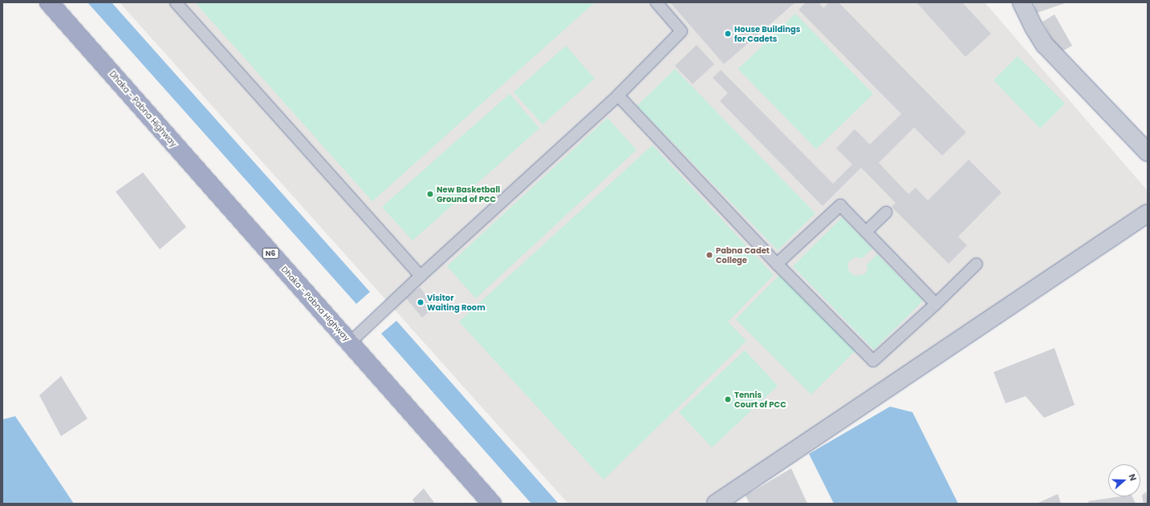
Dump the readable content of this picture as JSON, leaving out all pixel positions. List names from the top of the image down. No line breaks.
{"streets":{"highway":["Dhaka - Pabna Highway","N6"]},"places":["House Buildings for Cadets","New Basketball Ground of PCC","Pabna Cadet College","Visitor Waiting Room","Tennis Court of PCC"],"north":"right"}
